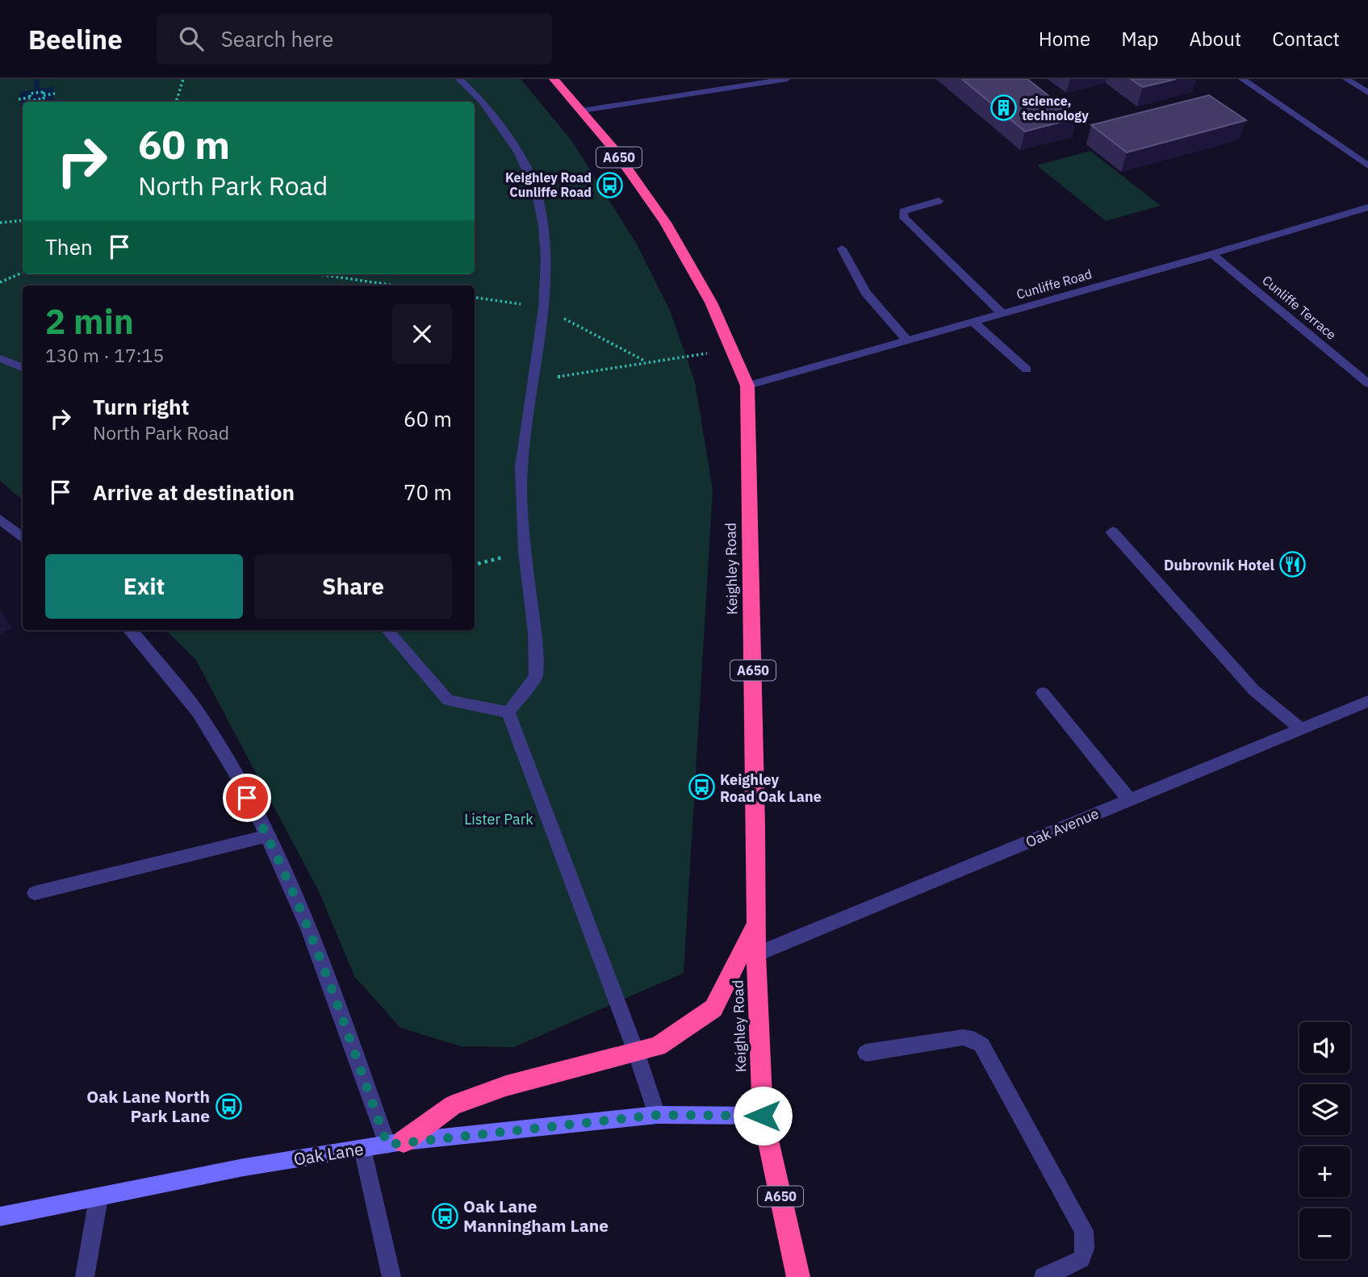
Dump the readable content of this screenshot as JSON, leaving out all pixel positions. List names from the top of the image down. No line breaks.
{"streets":{"highway":["A650","Keighley Road"],"street":["Cunliffe Road","Cunliffe Terrace","Oak Avenue","Oak Lane"]},"crossings":[["A650","Keighley Road"],["A650","Oak Lane"],["Cunliffe Road","Cunliffe Terrace"],["Cunliffe Road","Keighley Road"],["Keighley Road","Oak Avenue"],["Keighley Road","Oak Lane"]],"parks":["Lister Park"],"places":{"building":["science, technology"],"bus stop":["Keighley Road Cunliffe Road","Keighley Road Oak Lane","Oak Lane North Park Lane","Oak Lane Manningham Lane"],"restaurant":["Dubrovnik Hotel"]},"page":{"header":"Beeline","search":"Search here","nav":["Home","Map","About","Contact"],"turn":["60 m","North Park Road"],"then":"Then","heading":["2 min","130 m · 17:15"],"list":[{"name":"Turn right","note":"North Park Road","value":"60 m"},{"name":"Arrive at destination","value":"70 m"}],"buttons":["Exit","Share"],"map_buttons":["+","−"]}}
